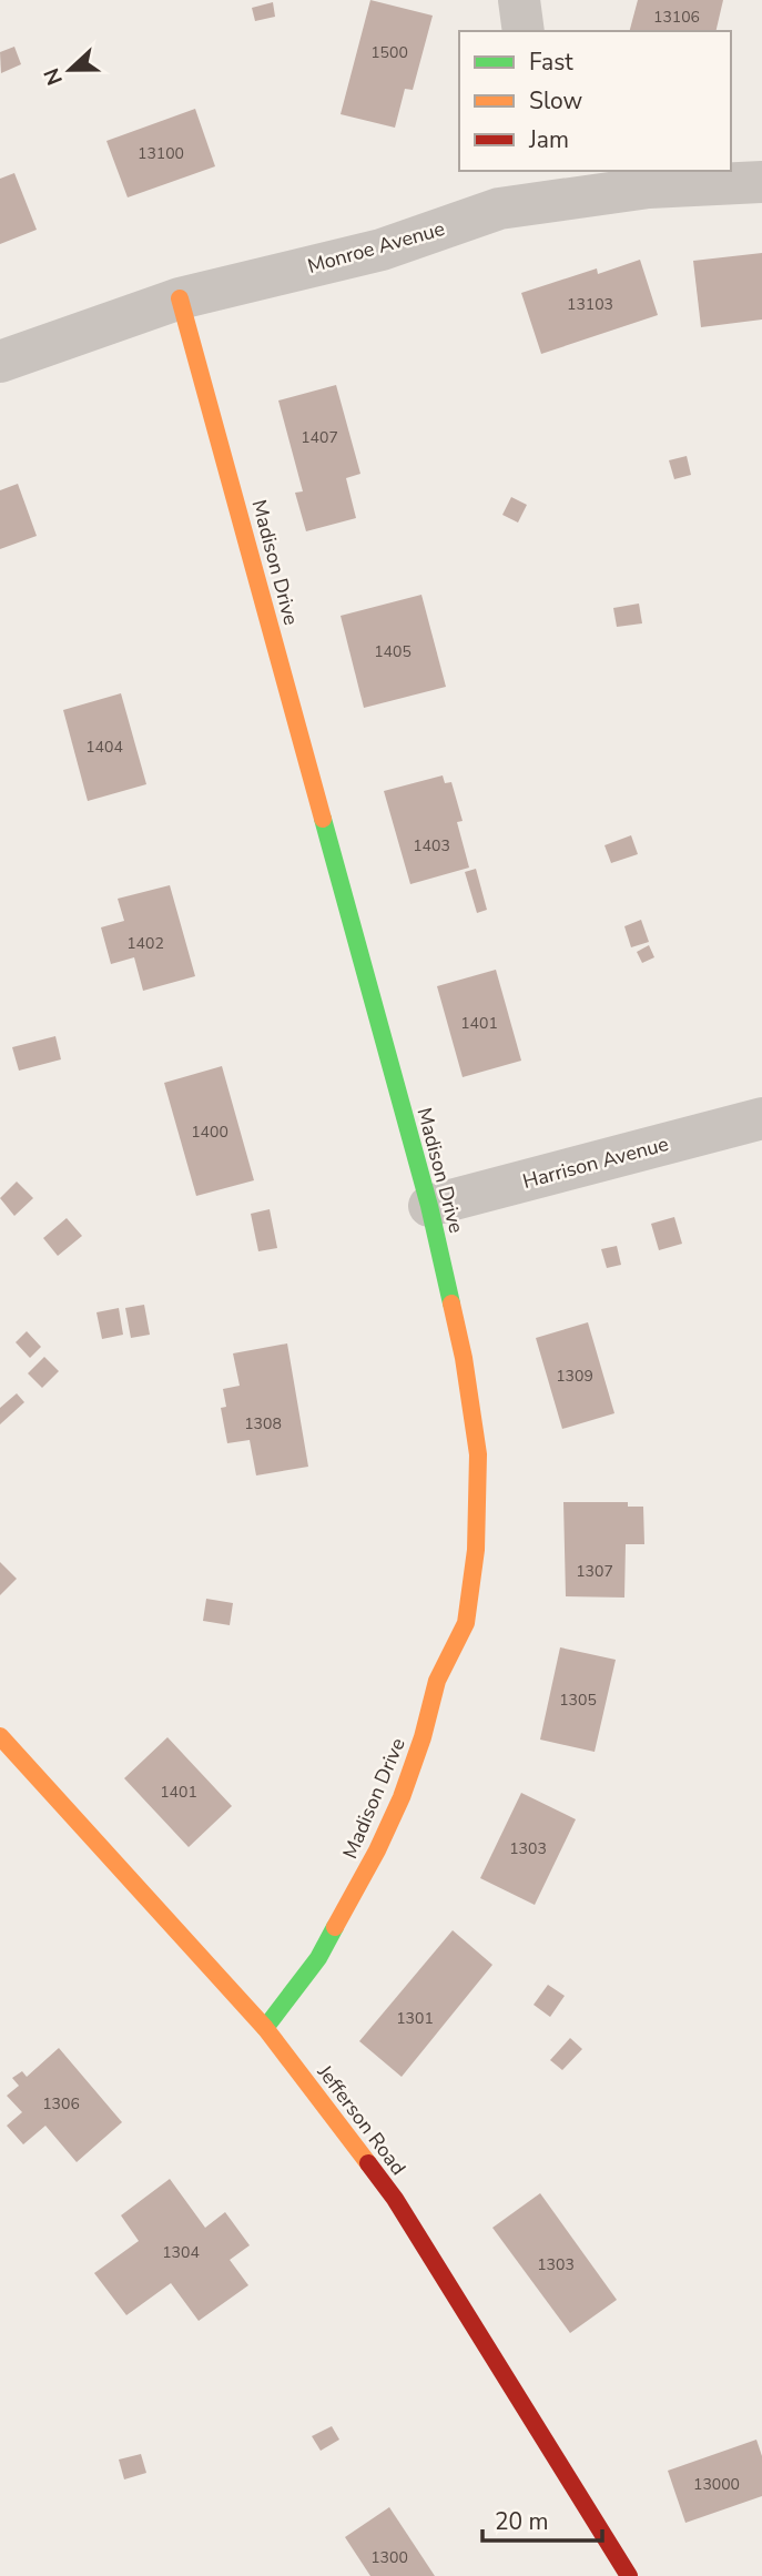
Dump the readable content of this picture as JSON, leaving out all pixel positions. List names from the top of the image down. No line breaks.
{"streets":{"street":["Monroe Avenue","Madison Drive","Harrison Avenue","Jefferson Road"]},"crossings":[["Monroe Avenue","Madison Drive"],["Madison Drive","Harrison Avenue"],["Madison Drive","Jefferson Road"]],"house_numbers":["13106","1500","13100","13103","1407","1405","1404","1403","1402","1401","1400","1309","1308","1307","1305","1401","1303","1301","1306","1304","1303","13000","1300"],"legend":["Fast","Slow","Jam"],"scale_bar":"20 m","north":"left"}
